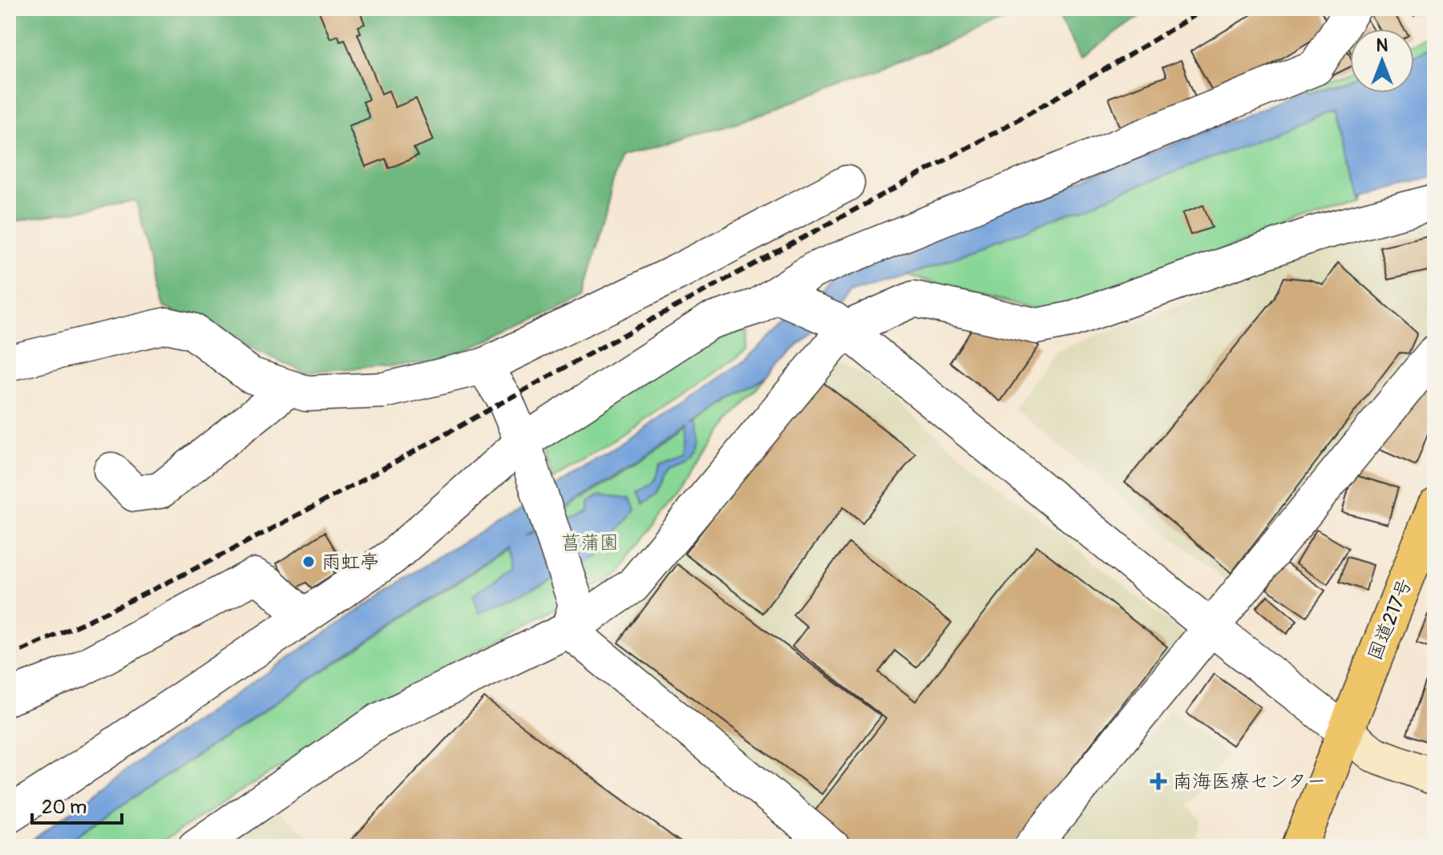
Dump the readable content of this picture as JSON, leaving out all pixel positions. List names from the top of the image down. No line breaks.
{"streets":{"highway":["国道217号"]},"parks":["菖蒲園"],"places":{"other":["雨虹亭"],"health":["南海医療センター"]},"scale_bar":"20 m","north":"top"}
